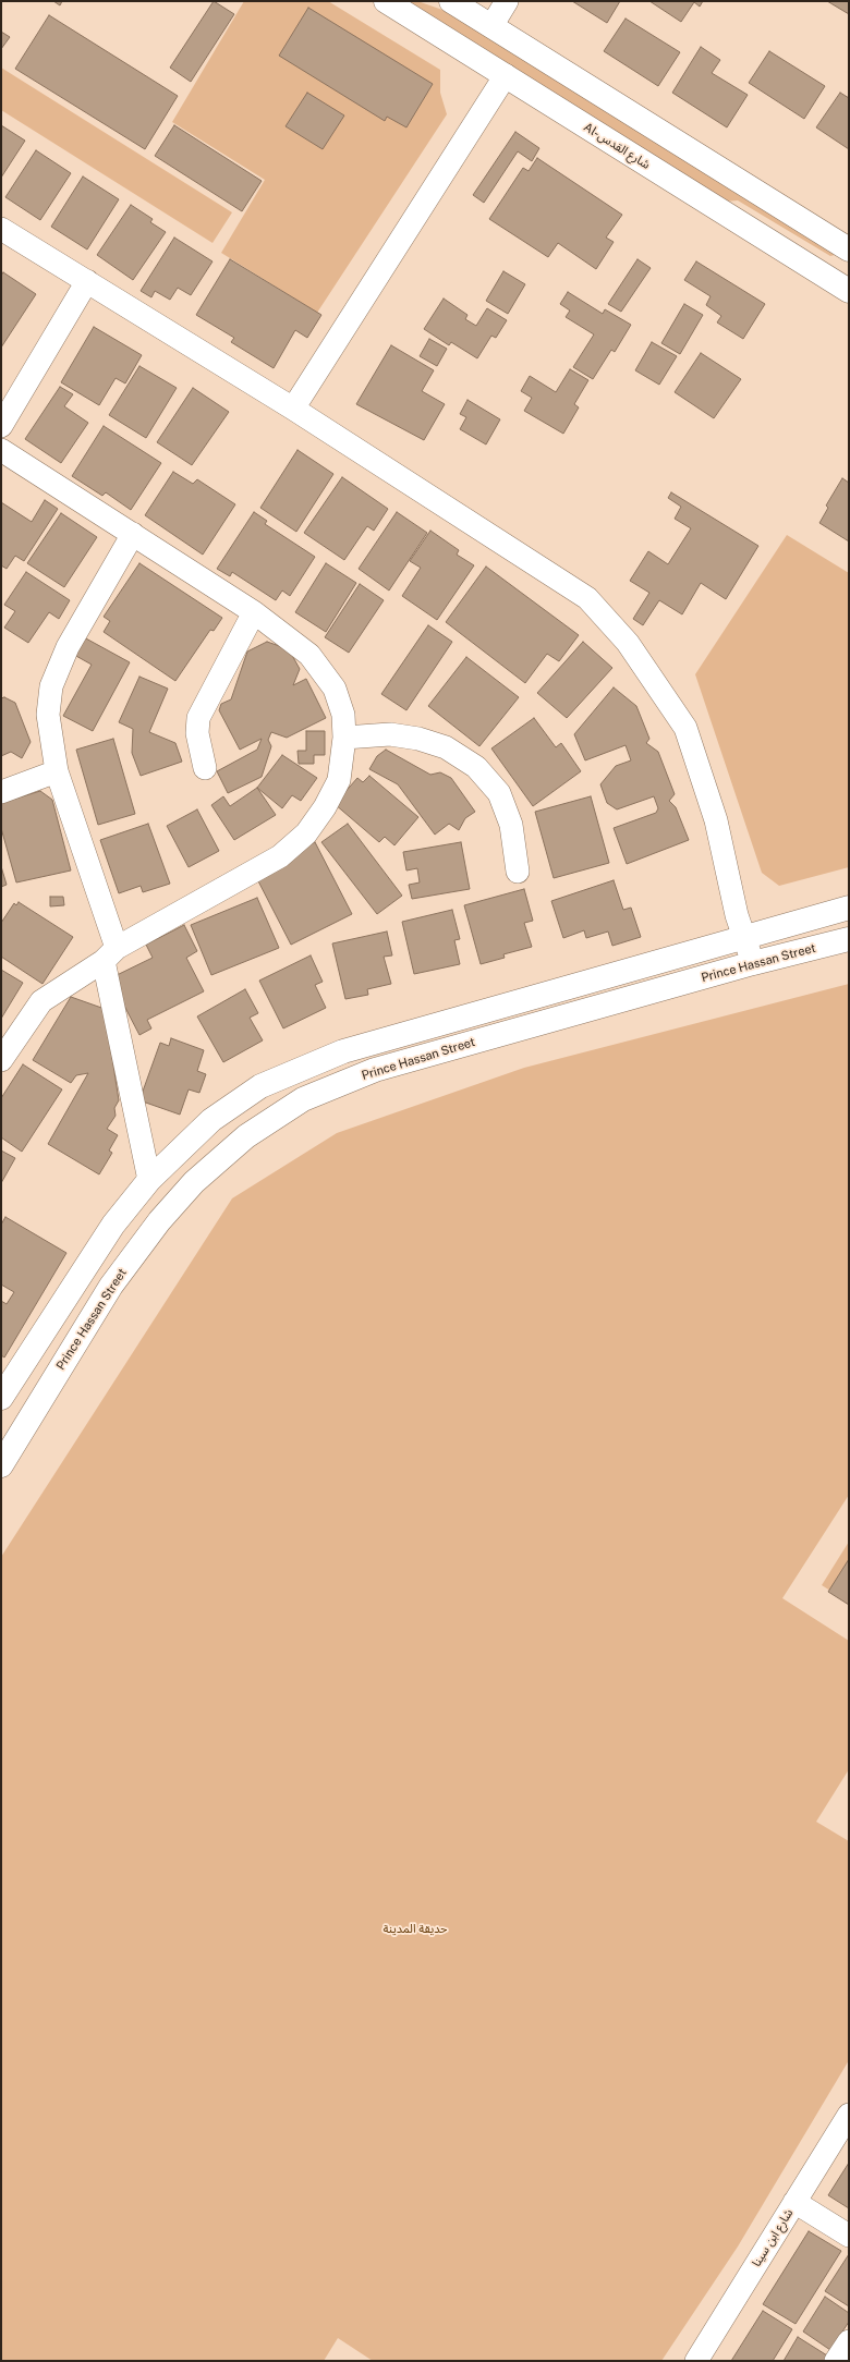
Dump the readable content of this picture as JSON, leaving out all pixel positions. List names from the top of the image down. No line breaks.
{"streets":{"main road":["Al-شارع القدس","Prince Hassan Street"],"street":["شارع ابن سينا"]},"parks":["حديقة المدينة"]}
